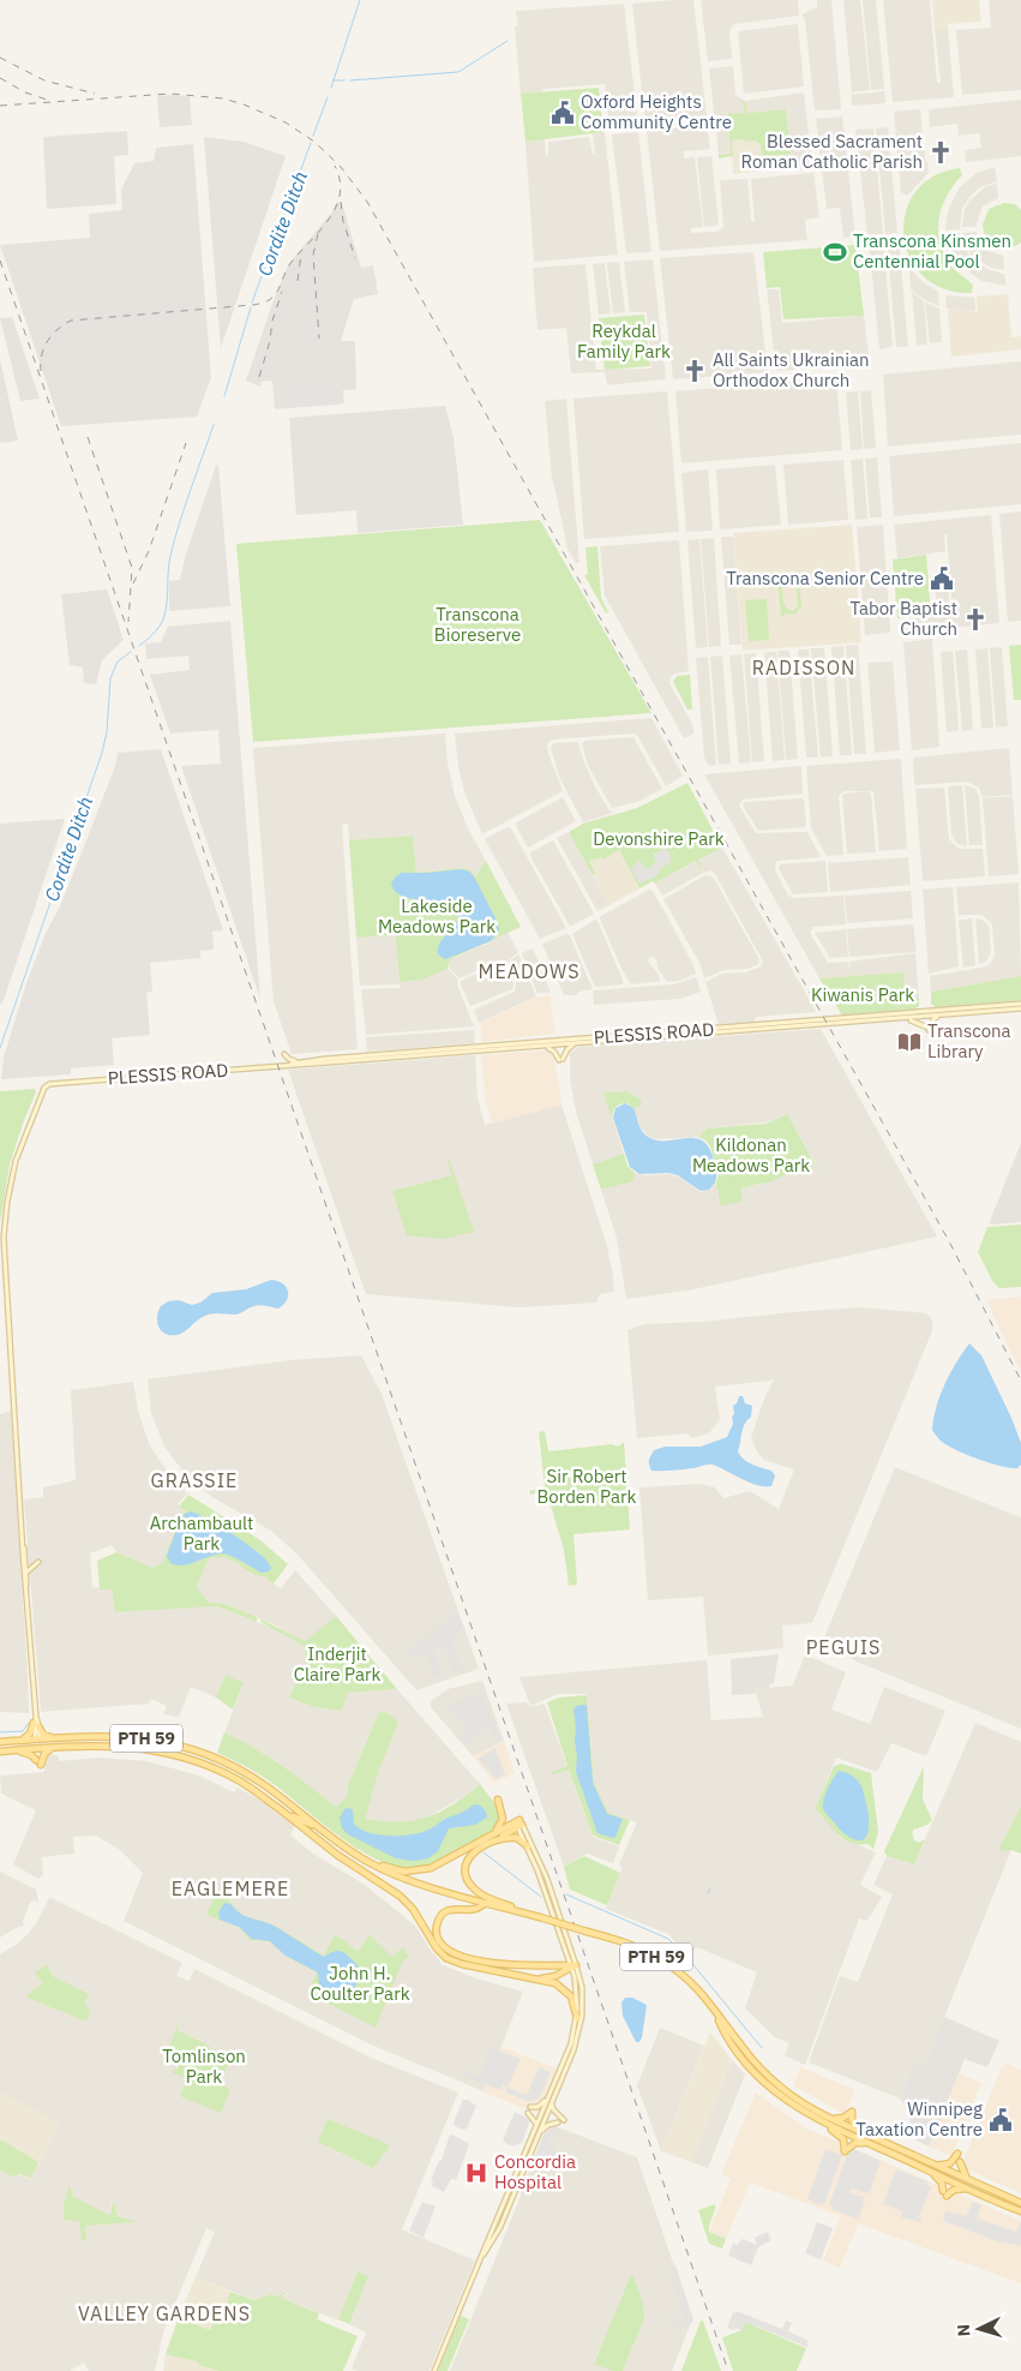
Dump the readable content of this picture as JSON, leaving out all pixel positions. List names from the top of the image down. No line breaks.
{"streets":{"main road":["PLESSIS ROAD","PTH 59"]},"districts":["RADISSON","MEADOWS","GRASSIE","PEGUIS","EAGLEMERE","VALLEY GARDENS"],"water":["Cordite Ditch"],"parks":["Reykdal Family Park","Transcona Bioreserve","Devonshire Park","Lakeside Meadows Park","Kiwanis Park","Kildonan Meadows Park","Sir Robert Borden Park","Archambault Park","Inderjit Claire Park","John H. Coulter Park","Tomlinson Park"],"places":{"public building":["Oxford Heights Community Centre","Transcona Senior Centre","Winnipeg Taxation Centre"],"church":["Blessed Sacrament Roman Catholic Parish","All Saints Ukrainian Orthodox Church","Tabor Baptist Church"],"sports":["Transcona Kinsmen Centennial Pool"],"library":["Transcona Library"],"hospital":["Concordia Hospital"]},"north":"left"}
